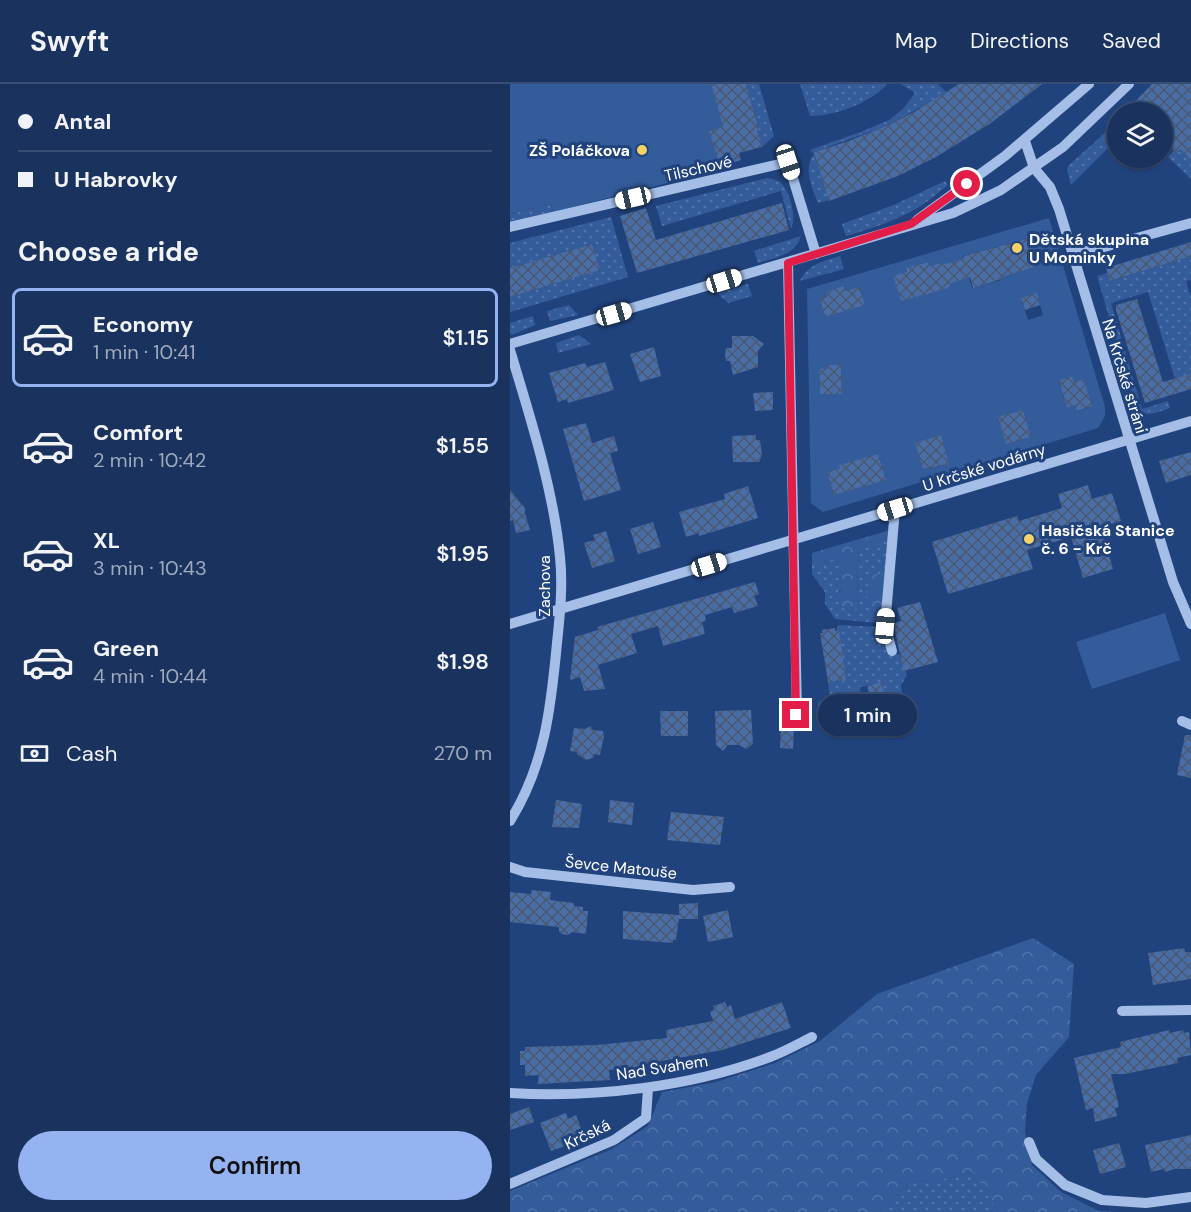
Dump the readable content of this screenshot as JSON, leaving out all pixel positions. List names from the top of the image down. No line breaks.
{"streets":{"street":["Tilschové","Na Krčské stráni","U Krčské vodárny","Zachova","Ševce Matouše","Nad Svahem","Krčská"]},"crossings":[["Na Krčské stráni","U Krčské vodárny"],["U Krčské vodárny","Zachova"],["Nad Svahem","Krčská"]],"places":["ZŠ Poláčkova","Dětská skupina U Mominky","Hasičská Stanice č. 6 - Krč"],"page":{"header":"Swyft","nav":["Map","Directions","Saved"],"banner":["Antal","U Habrovky"],"heading":"Choose a ride","list":[{"name":"Economy","note":"1 min · 10:41","value":"$1.15"},{"name":"Comfort","note":"2 min · 10:42","value":"$1.55"},{"name":"XL","note":"3 min · 10:43","value":"$1.95"},{"name":"Green","note":"4 min · 10:44","value":"$1.98"}],"bubble":"1 min","pay":["Cash","270 m"],"buttons":"Confirm"}}
